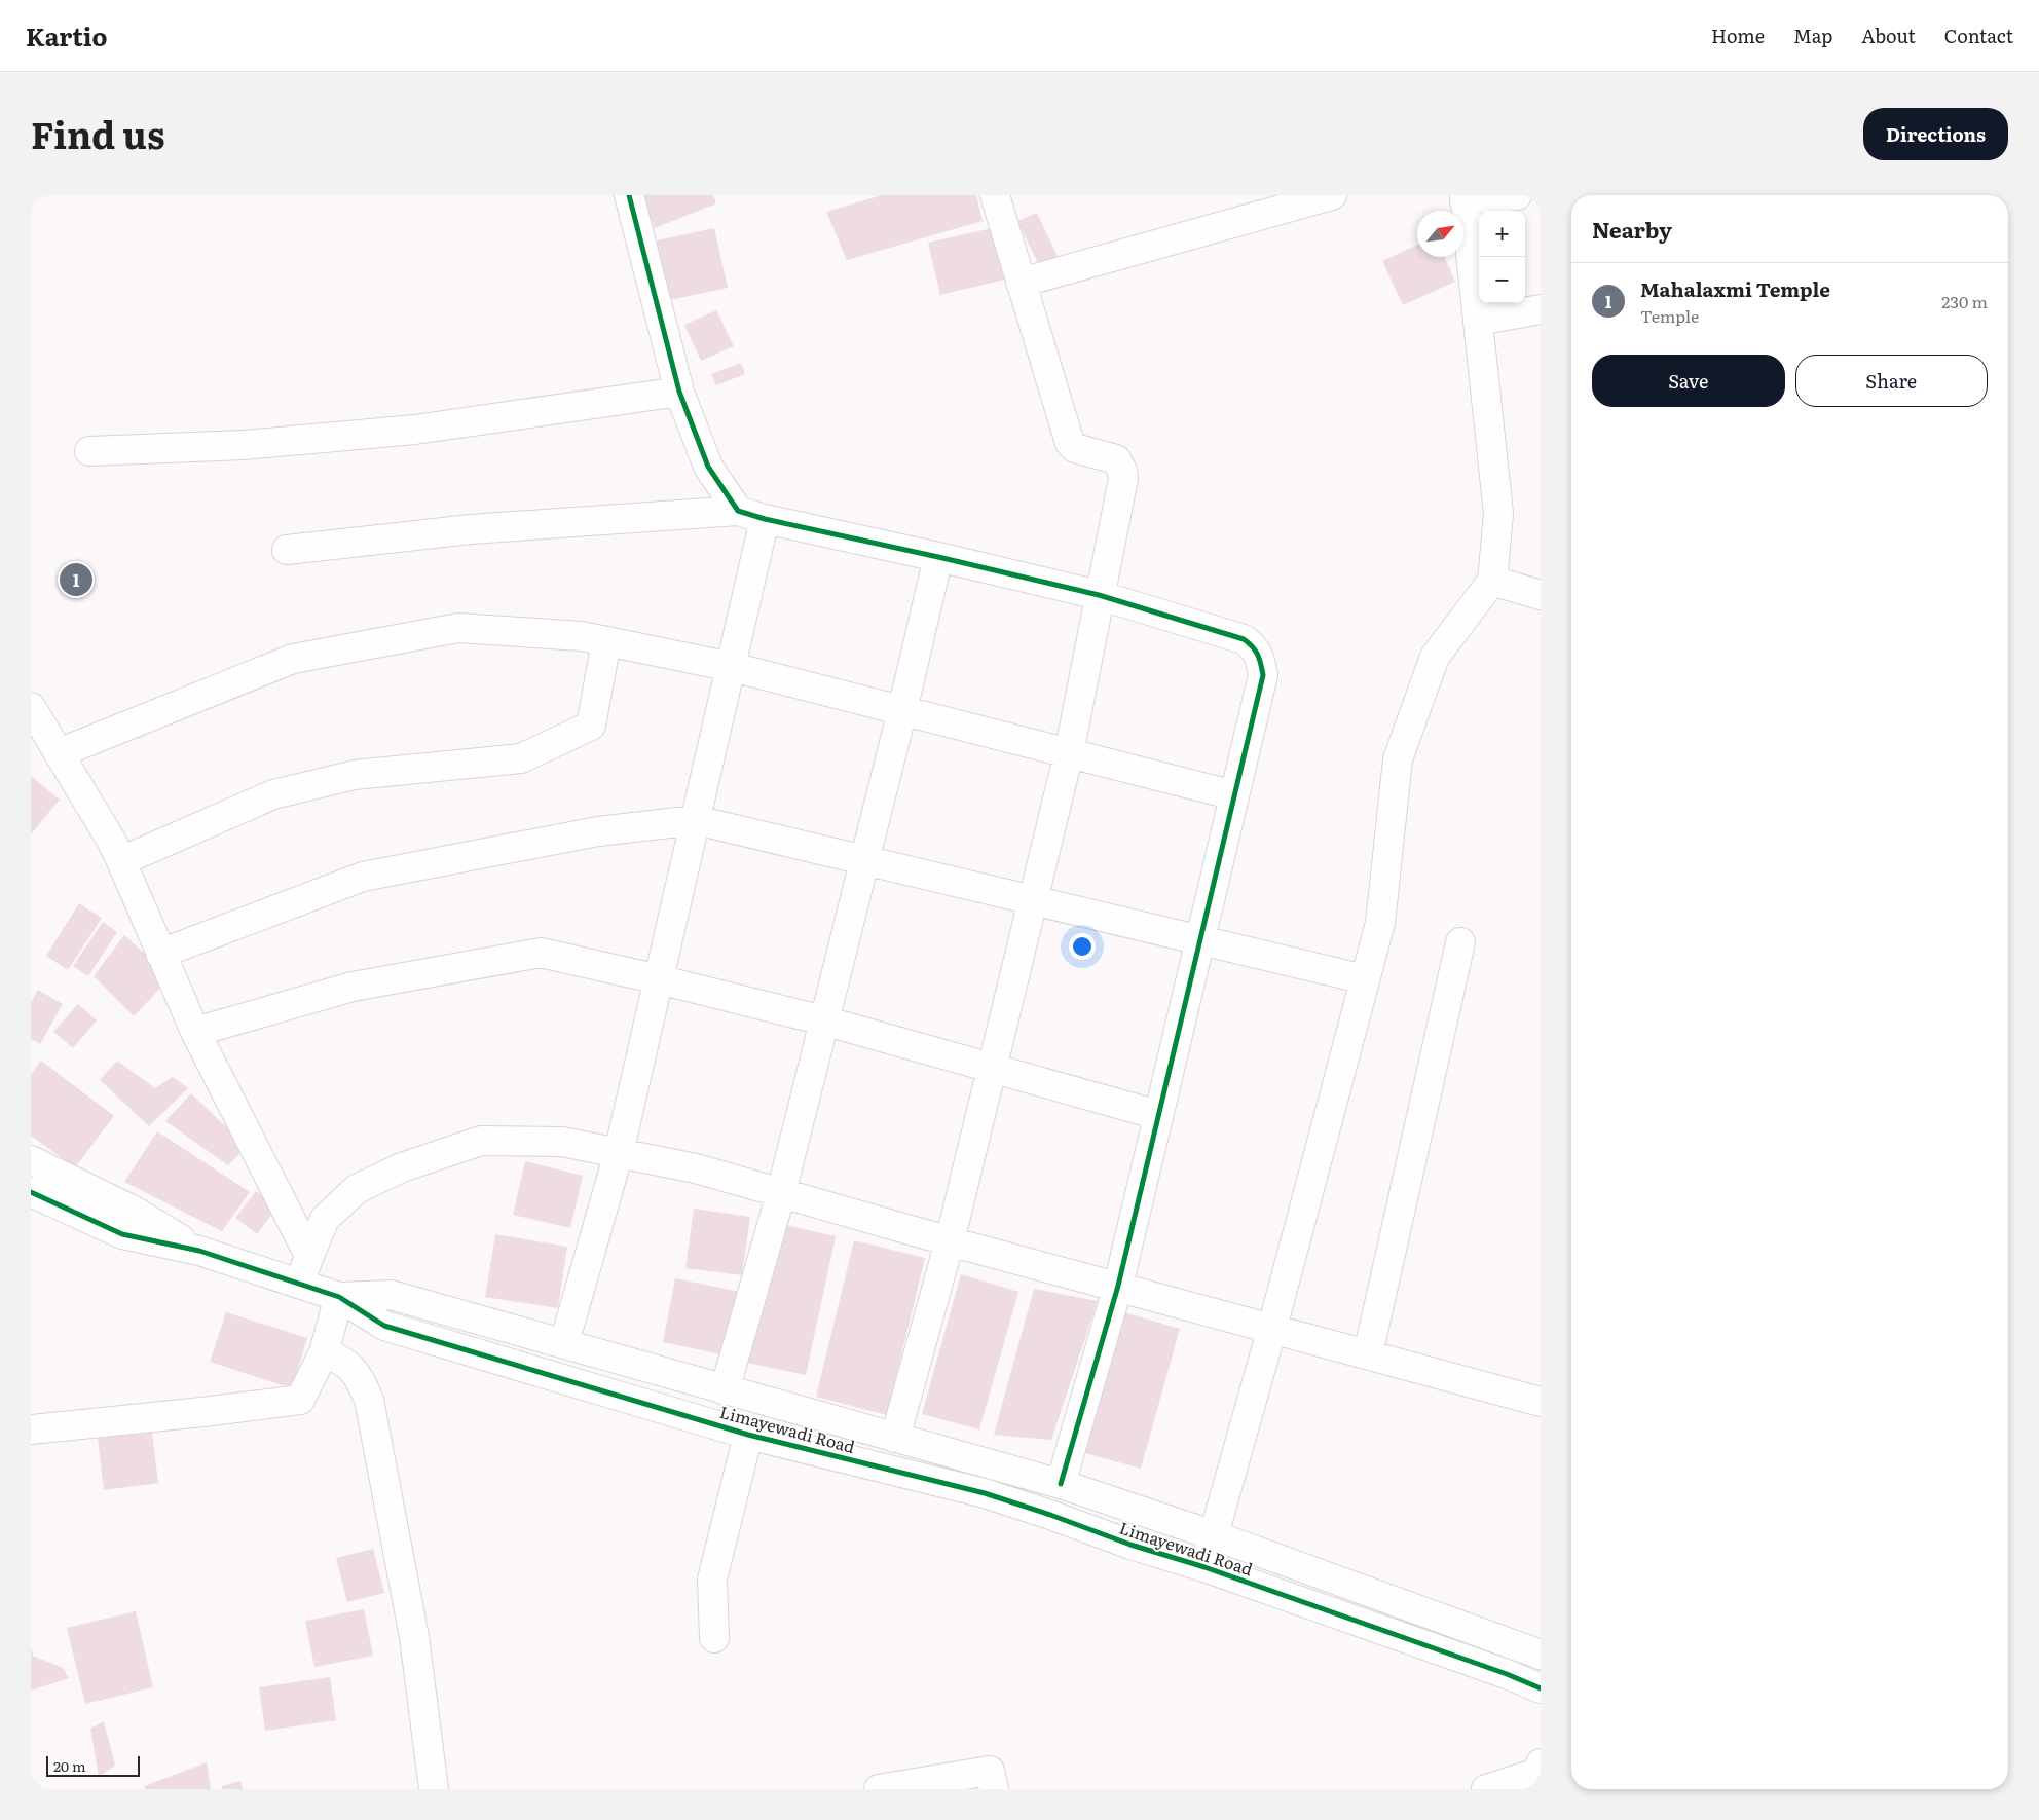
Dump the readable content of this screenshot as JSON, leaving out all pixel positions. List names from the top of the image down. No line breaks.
{"streets":{"street":["Limayewadi Road"]},"scale_bar":"20 m","north":"top right","page":{"header":"Kartio","nav":["Home","Map","About","Contact"],"title":"Find us","buttons":["Directions",["Save","Share"]],"heading":"Nearby","map_buttons":["+","−"],"list":[{"mark":"1","name":"Mahalaxmi Temple","note":"Temple","value":"230 m"}],"pins":"1","scale":"20 m"}}
